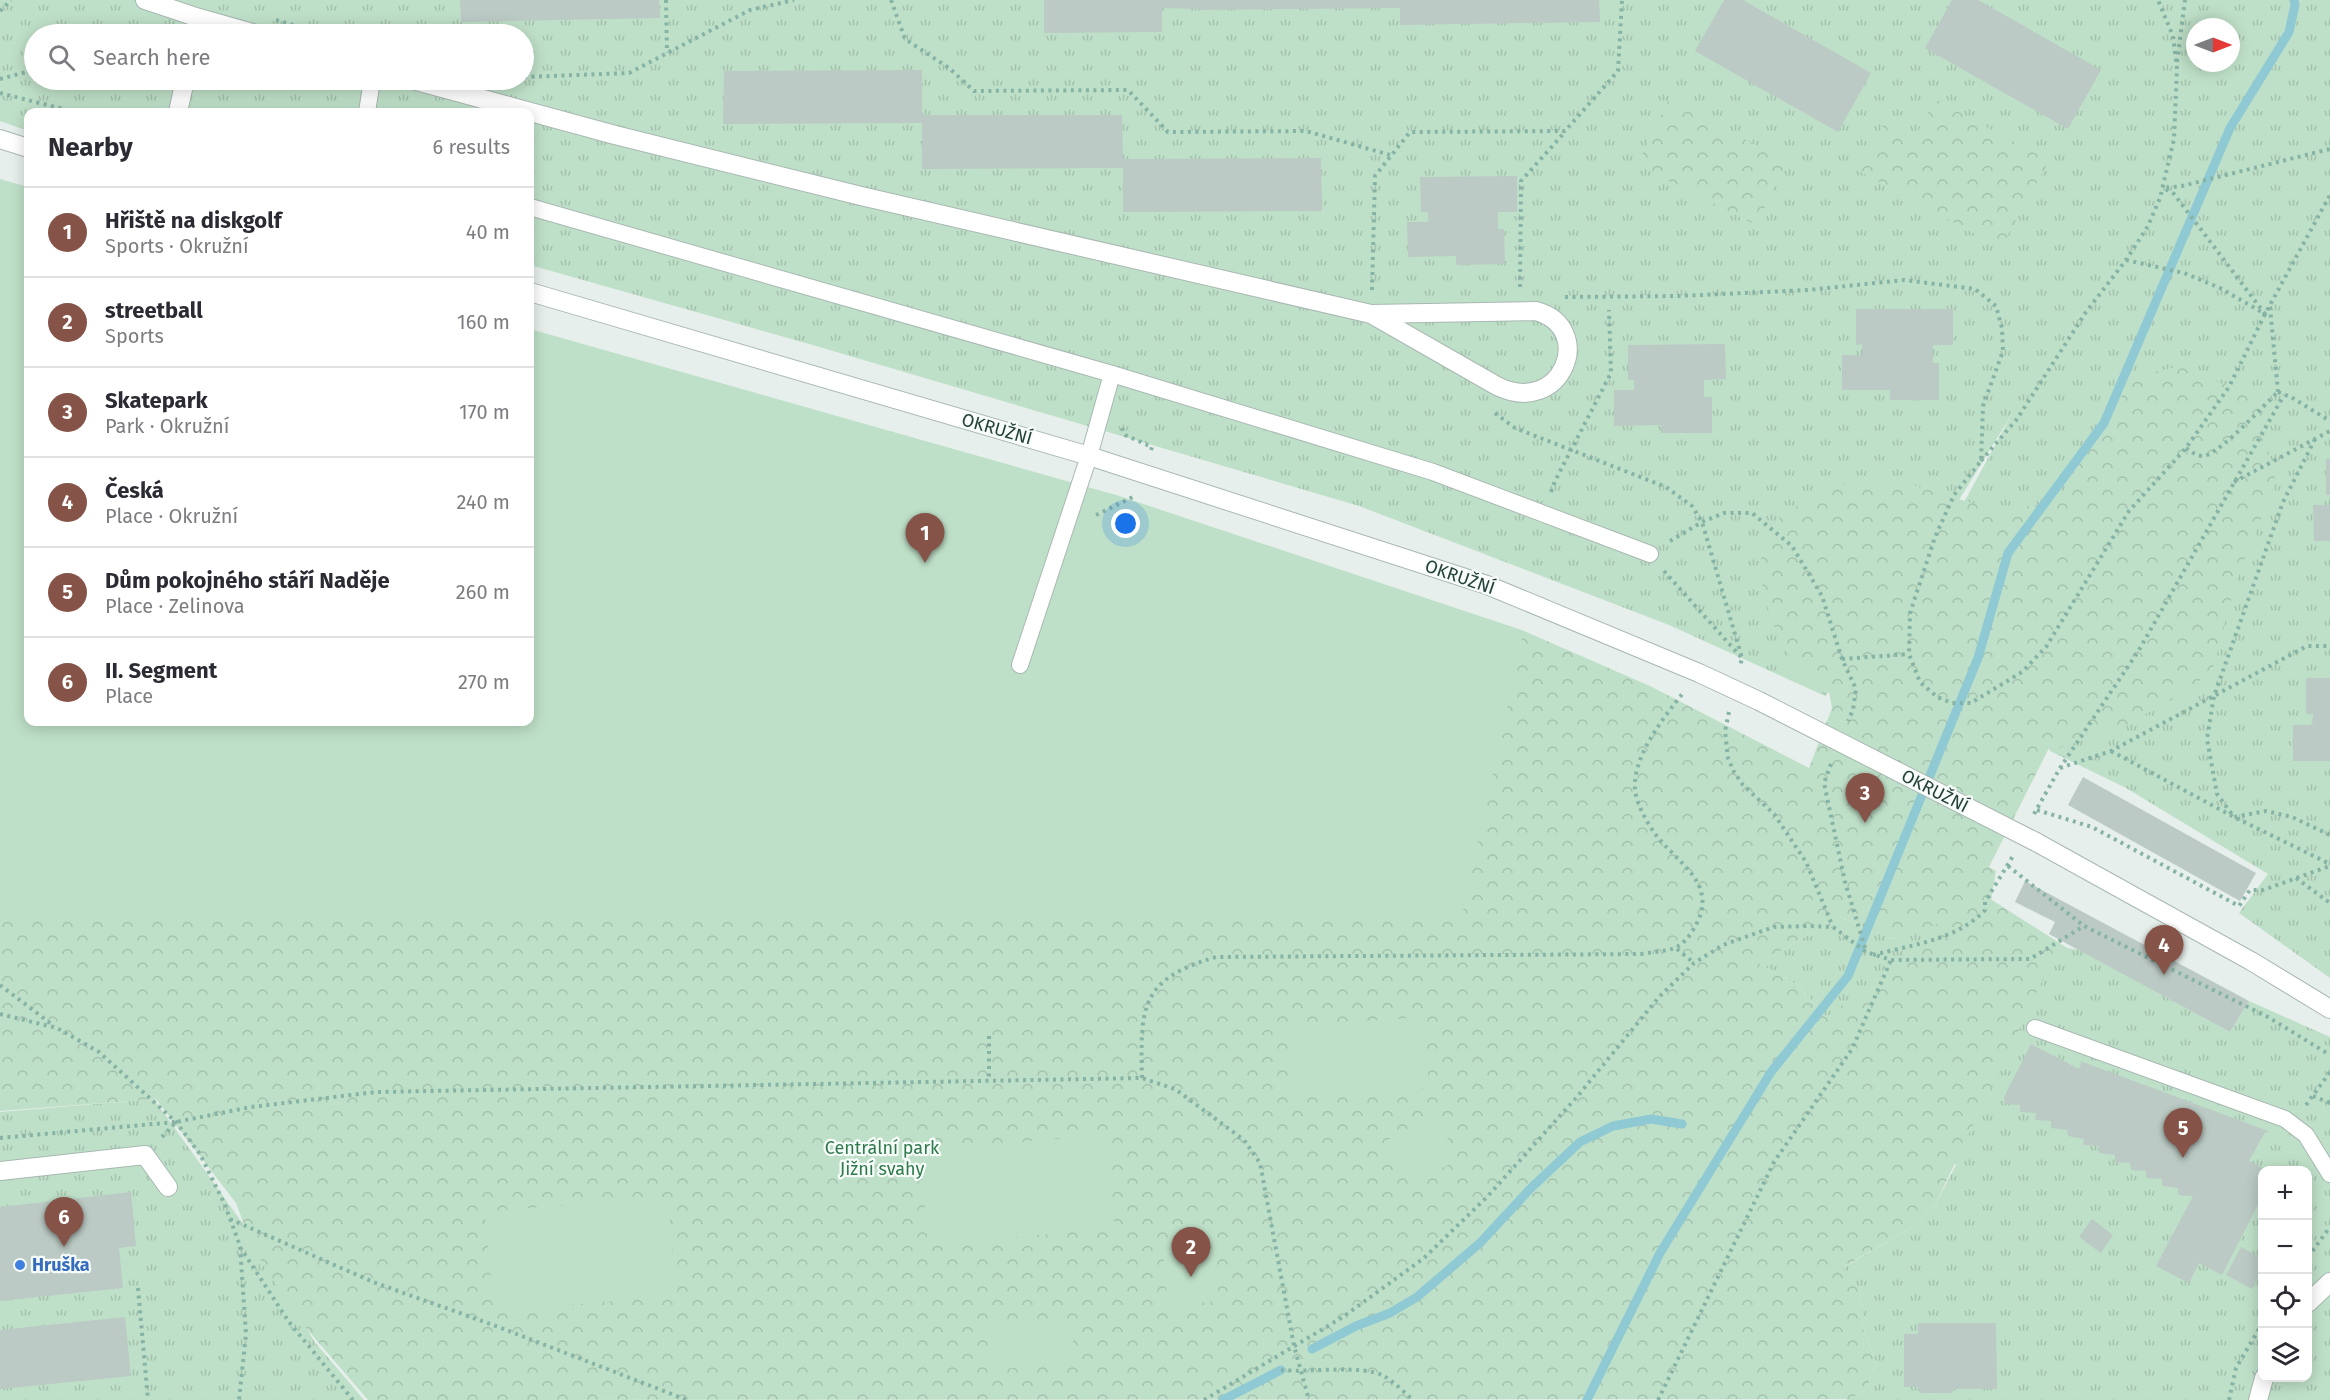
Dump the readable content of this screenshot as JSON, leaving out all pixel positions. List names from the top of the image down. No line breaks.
{"streets":{"street":["OKRUŽNÍ"]},"parks":["Centrální park Jižní svahy"],"places":["Hruška"],"north":"right","page":{"search":"Search here","heading":["Nearby","6 results"],"list":[{"mark":"1","name":"Hřiště na diskgolf","note":"Sports · Okružní","value":"40 m"},{"mark":"2","name":"streetball","note":"Sports","value":"160 m"},{"mark":"3","name":"Skatepark","note":"Park · Okružní","value":"170 m"},{"mark":"4","name":"Česká","note":"Place · Okružní","value":"240 m"},{"mark":"5","name":"Dům pokojného stáří Naděje","note":"Place · Zelinova","value":"260 m"},{"mark":"6","name":"II. Segment","note":"Place","value":"270 m"}],"pins":["1","3","4","5","6","2"],"map_buttons":["+","−"]}}
